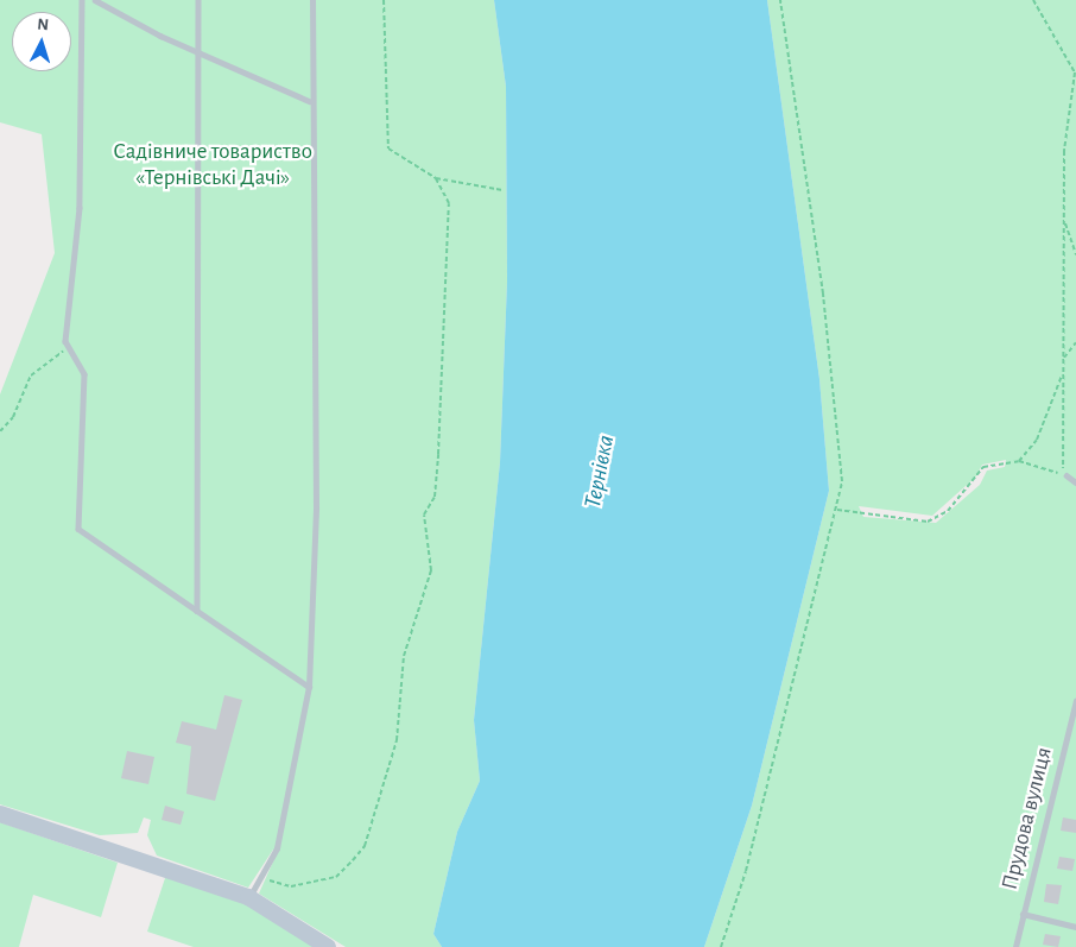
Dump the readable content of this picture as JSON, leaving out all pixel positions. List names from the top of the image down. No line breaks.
{"streets":{"lane":["Прудова вулиця"]},"water":["Тернівка"],"parks":["Садівниче товариство «Тернівські Дачі»"],"north":"top"}
